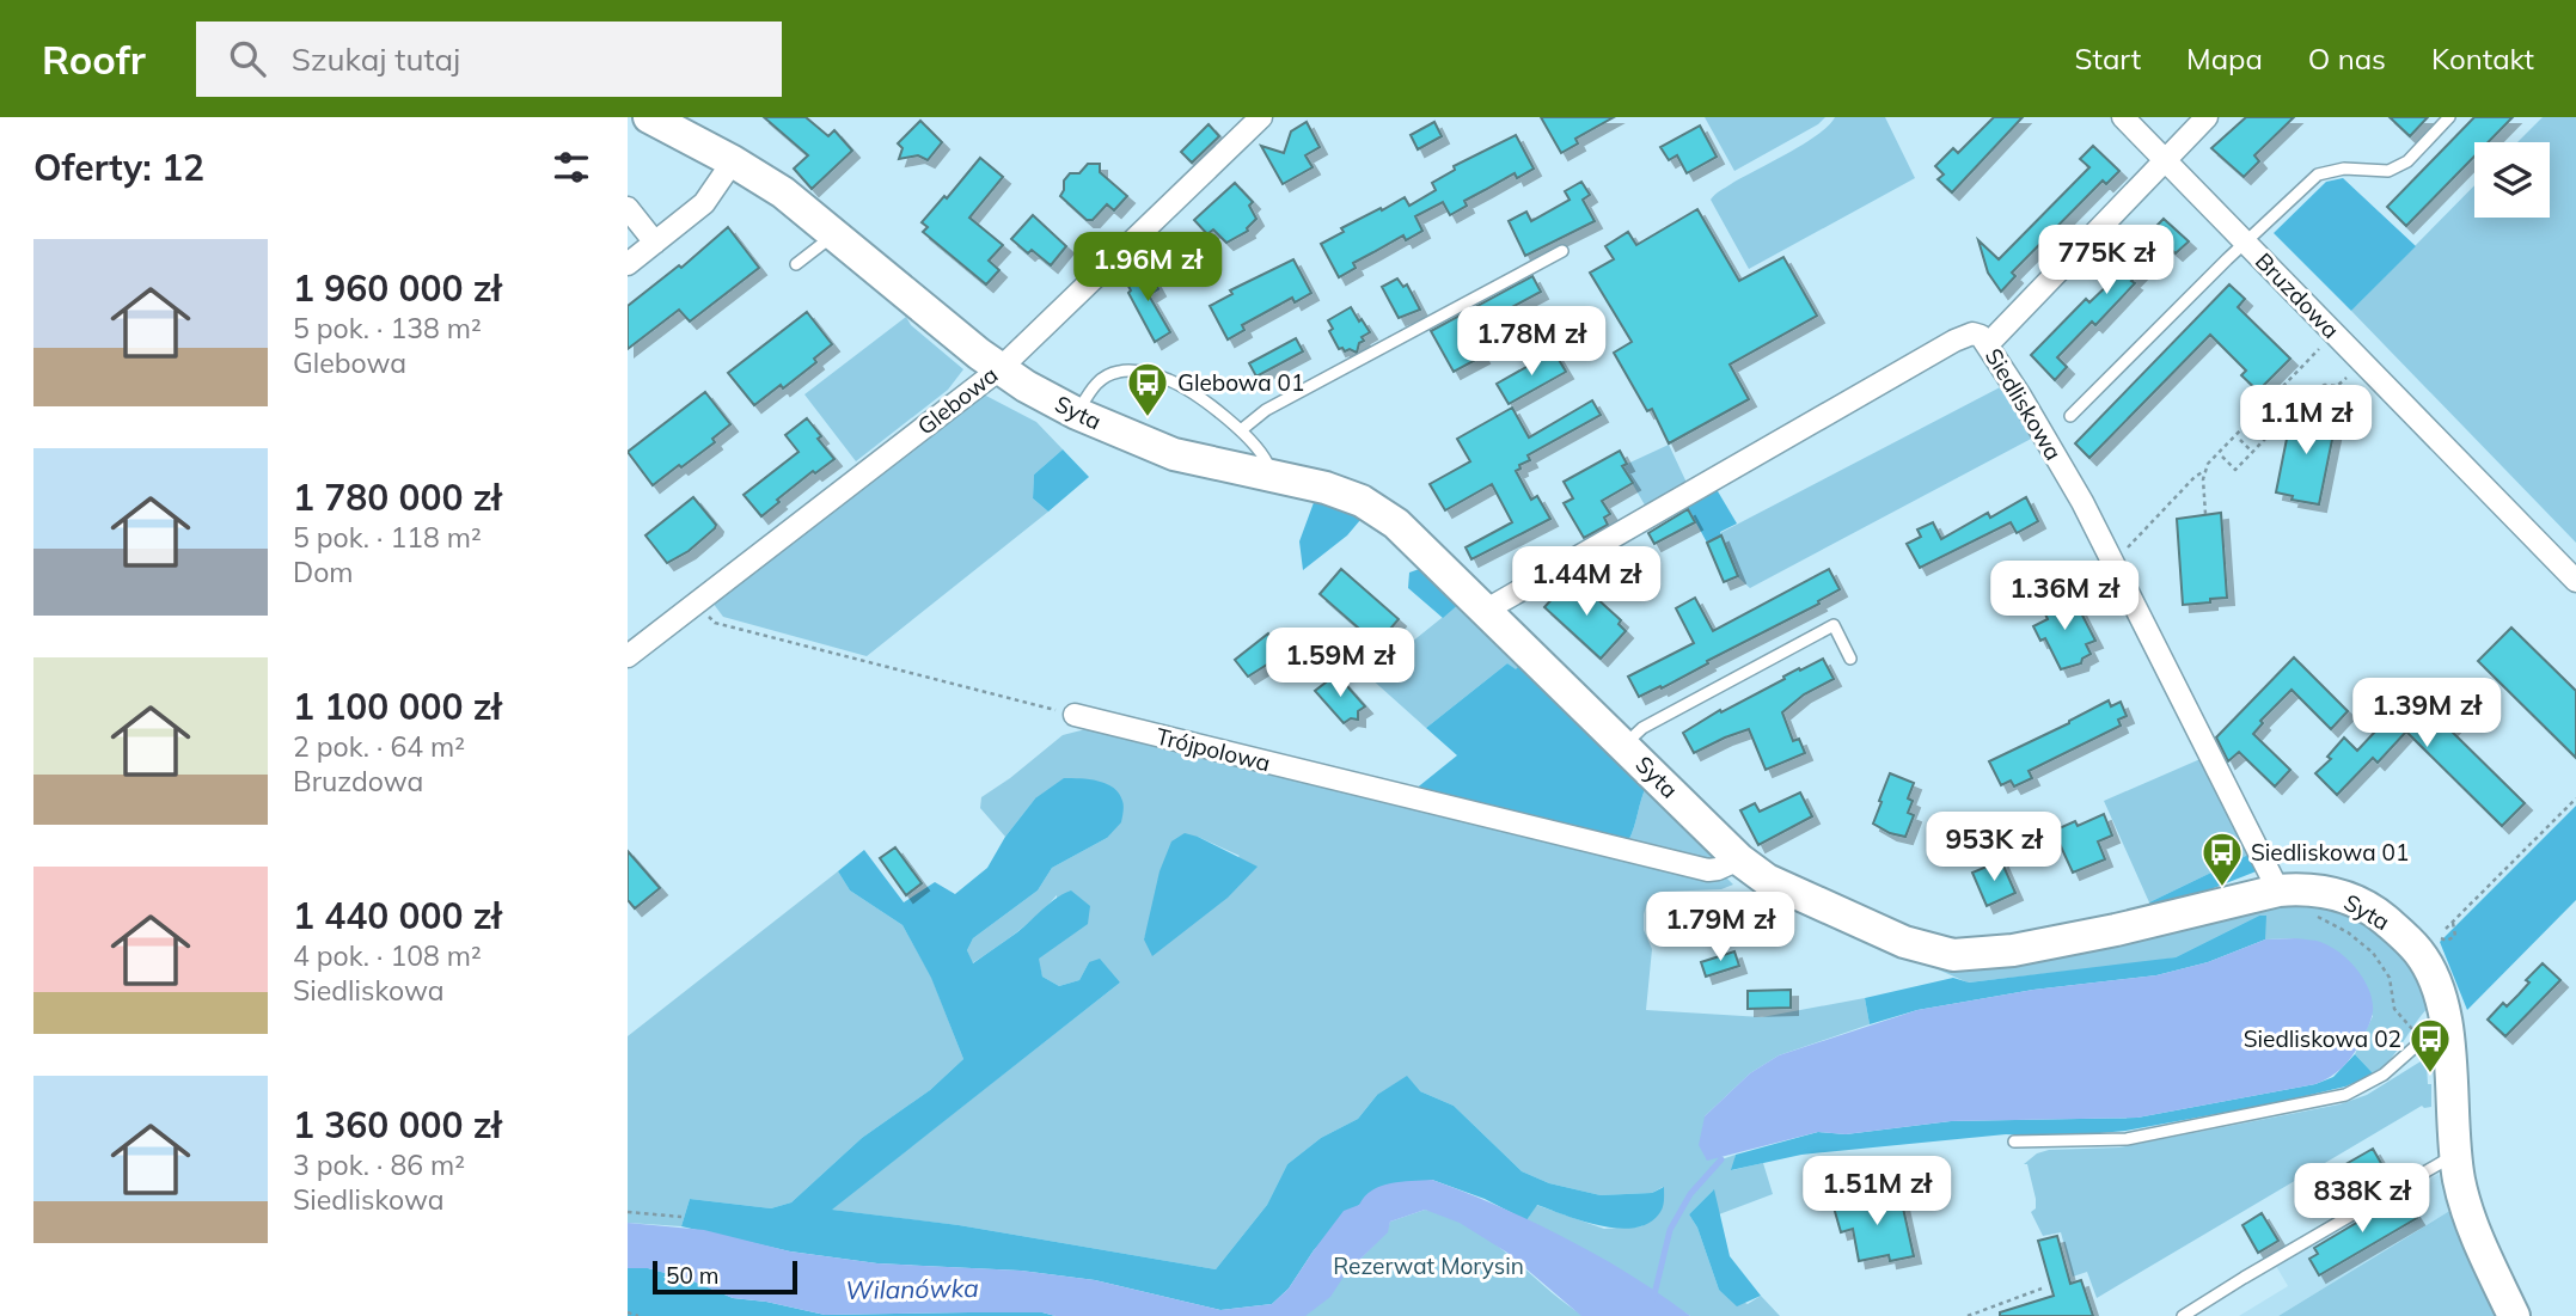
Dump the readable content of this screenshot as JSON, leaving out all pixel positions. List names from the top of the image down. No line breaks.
{"streets":{"street":["Bruzdowa","Glebowa","Siedliskowa","Syta","Trójpolowa"]},"crossings":[["Glebowa","Syta"],["Siedliskowa","Syta"],["Syta","Trójpolowa"]],"water":["Wilanówka"],"parks":["Rezerwat Morysin"],"places":{"bus stop":["Glebowa 01","Siedliskowa 01","Siedliskowa 02"]},"scale_bar":"50 m","page":{"header":"Roofr","search":"Szukaj tutaj","nav":["Start","Mapa","O nas","Kontakt"],"heading":"Oferty: 12","list":[{"name":"1 960 000 zł","note":"5 pok. · 138 m² · Glebowa"},{"name":"1 780 000 zł","note":"5 pok. · 118 m² · Dom"},{"name":"1 100 000 zł","note":"2 pok. · 64 m² · Bruzdowa"},{"name":"1 440 000 zł","note":"4 pok. · 108 m² · Siedliskowa"},{"name":"1 360 000 zł","note":"3 pok. · 86 m² · Siedliskowa"}],"price":["775K zł","1.96M zł","1.78M zł","1.1M zł","1.44M zł","1.36M zł","1.59M zł","1.39M zł","953K zł","1.79M zł","1.51M zł","838K zł"],"scale":"50 m"}}
